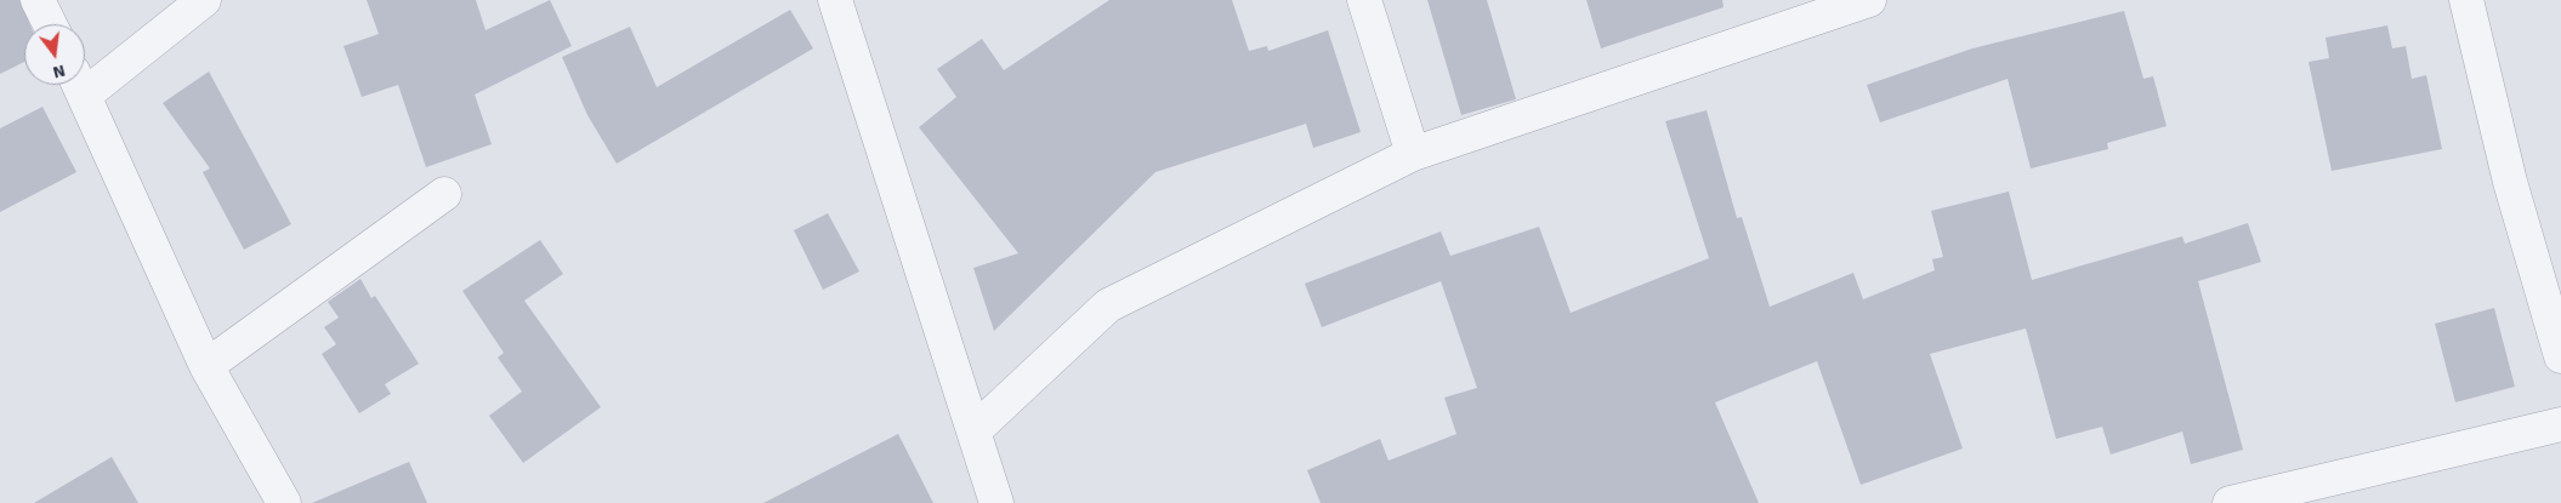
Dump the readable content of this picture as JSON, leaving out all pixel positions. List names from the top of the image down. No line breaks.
{"north":"bottom"}
